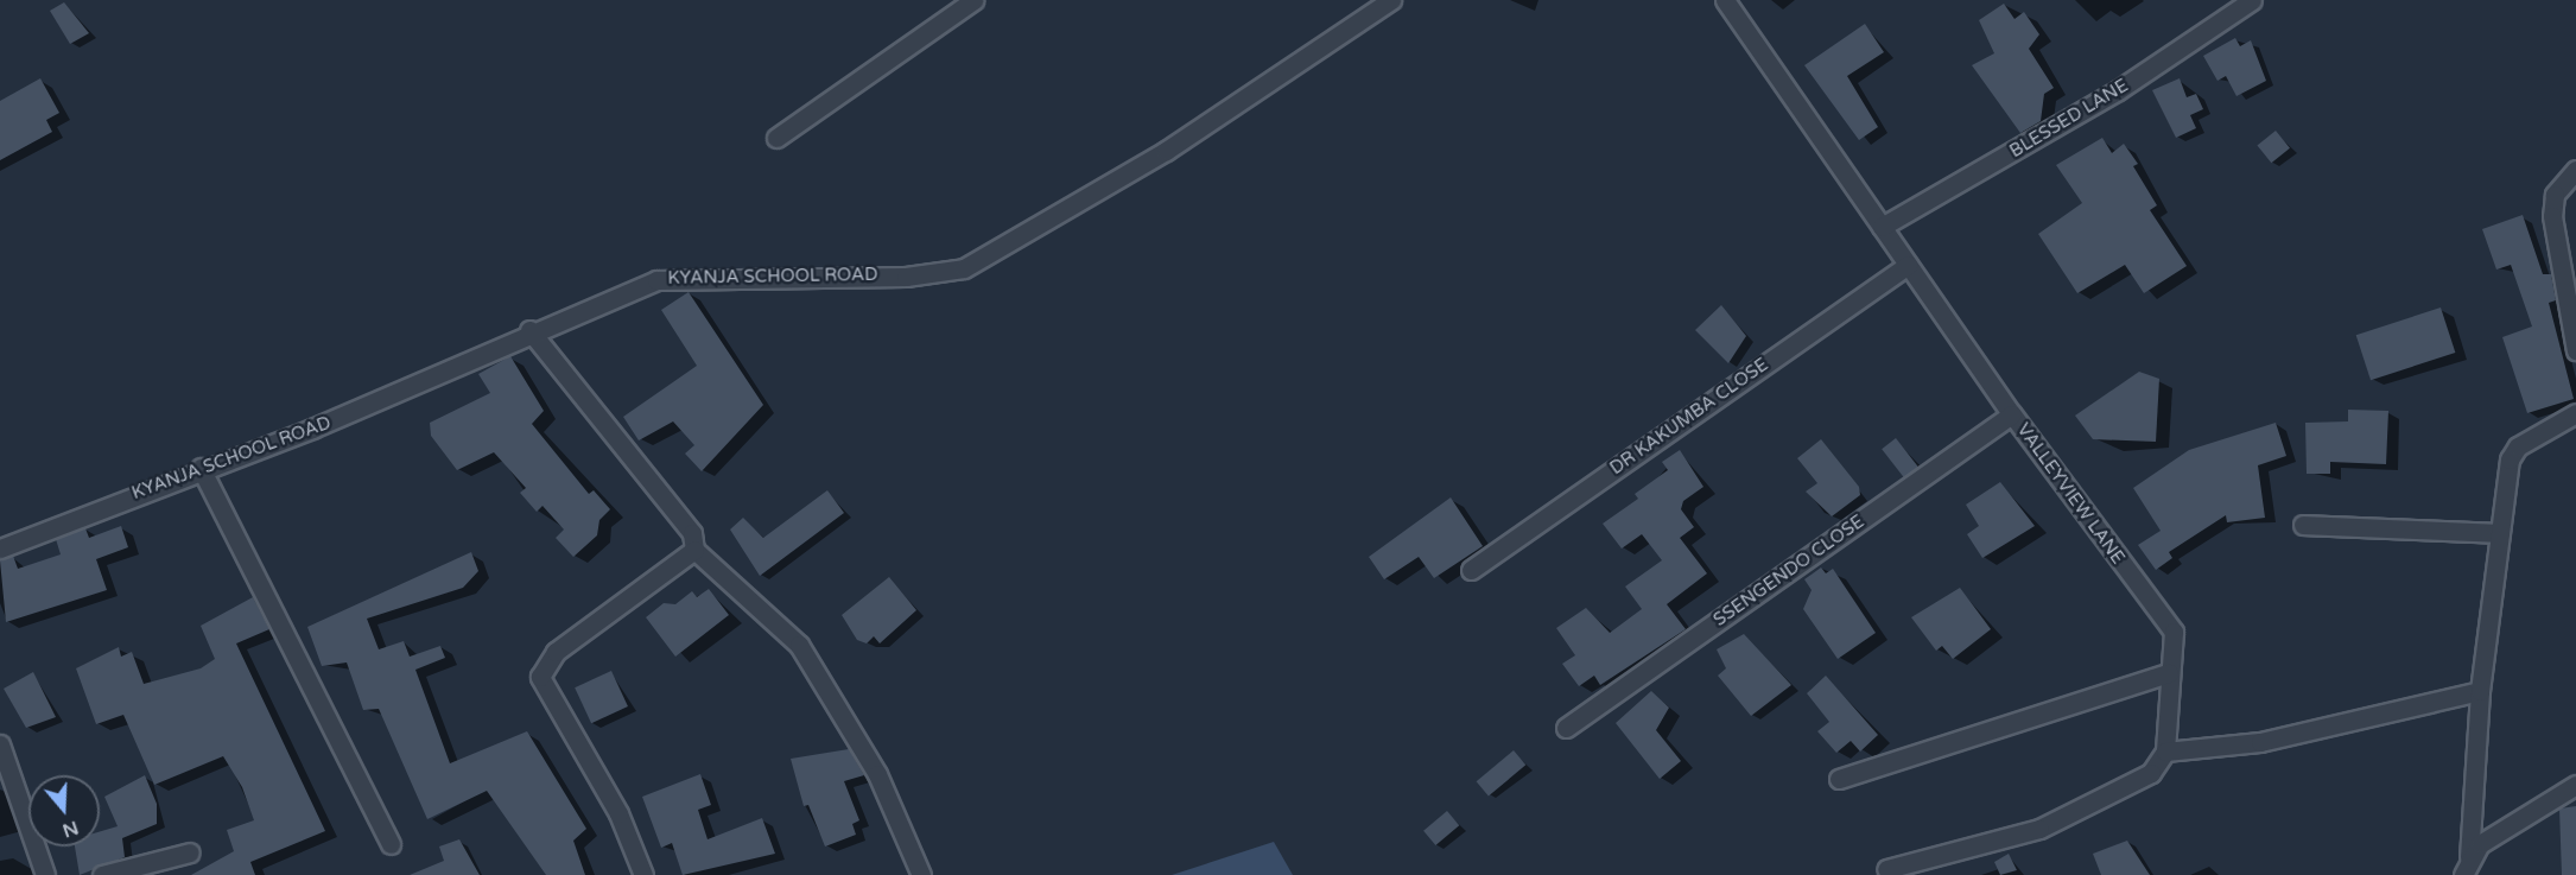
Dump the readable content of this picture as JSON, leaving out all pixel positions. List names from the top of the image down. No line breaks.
{"streets":{"street":["BLESSED LANE","KYANJA SCHOOL ROAD","DR KAKUMBA CLOSE","VALLEYVIEW LANE","SSENGENDO CLOSE"]},"crossings":[["BLESSED LANE","VALLEYVIEW LANE"],["DR KAKUMBA CLOSE","VALLEYVIEW LANE"],["VALLEYVIEW LANE","SSENGENDO CLOSE"]],"north":"bottom"}
